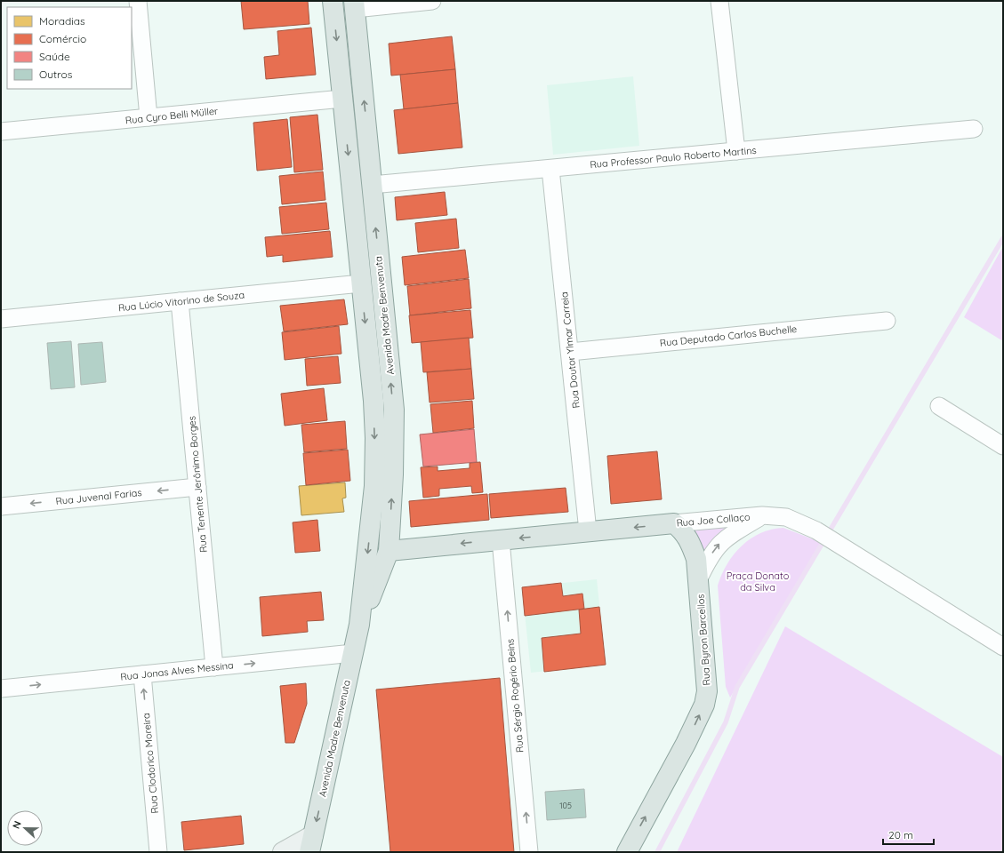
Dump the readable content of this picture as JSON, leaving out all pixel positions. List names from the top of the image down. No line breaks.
{"streets":{"main road":["Avenida Madre Benvenuta","Rua Joe Collaço","Rua Byron Barcellos"],"street":["Rua Cyro Belli Müller","Rua Professor Paulo Roberto Martins","Rua Lúcio Vitorino de Souza","Rua Deputado Carlos Buchelle","Rua Doutor Ylmar Correia","Rua Tenente Jerônimo Borges","Rua Juvenal Farias","Rua Jonas Alves Messina","Rua Sérgio Rogério Beins","Rua Clodorico Moreira"]},"crossings":[["Rua Cyro Belli Müller","Avenida Madre Benvenuta"],["Rua Professor Paulo Roberto Martins","Avenida Madre Benvenuta"],["Rua Professor Paulo Roberto Martins","Rua Doutor Ylmar Correia"],["Rua Lúcio Vitorino de Souza","Avenida Madre Benvenuta"],["Rua Lúcio Vitorino de Souza","Rua Tenente Jerônimo Borges"],["Avenida Madre Benvenuta","Rua Joe Collaço"],["Avenida Madre Benvenuta","Rua Jonas Alves Messina"],["Rua Deputado Carlos Buchelle","Rua Doutor Ylmar Correia"],["Rua Doutor Ylmar Correia","Rua Joe Collaço"],["Rua Tenente Jerônimo Borges","Rua Juvenal Farias"],["Rua Tenente Jerônimo Borges","Rua Jonas Alves Messina"],["Rua Joe Collaço","Rua Byron Barcellos"],["Rua Joe Collaço","Rua Sérgio Rogério Beins"],["Rua Jonas Alves Messina","Rua Clodorico Moreira"]],"one_way":["Rua Juvenal Farias","Rua Joe Collaço","Rua Byron Barcellos","Rua Jonas Alves Messina","Rua Sérgio Rogério Beins","Rua Clodorico Moreira"],"parks":["Praça Donato da Silva"],"house_numbers":["105"],"legend":["Moradias","Comércio","Saúde","Outros"],"scale_bar":"20 m","north":"left"}
